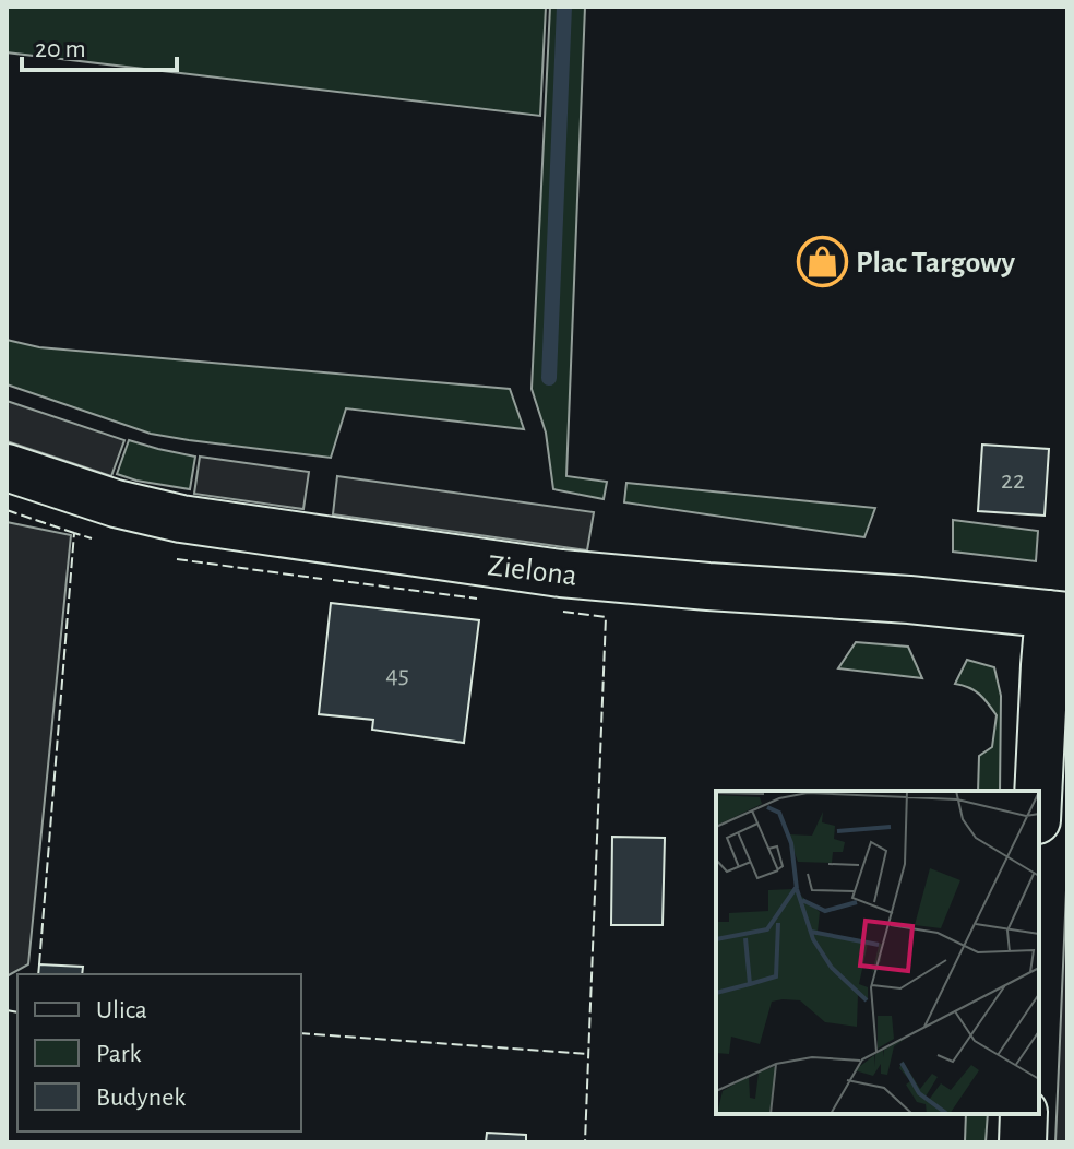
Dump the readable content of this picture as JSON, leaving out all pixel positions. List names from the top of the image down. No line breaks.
{"streets":{"street":["Zielona"]},"places":{"shop":["Plac Targowy"]},"house_numbers":["22","45"],"legend":["Ulica","Park","Budynek"],"scale_bar":"20 m"}
